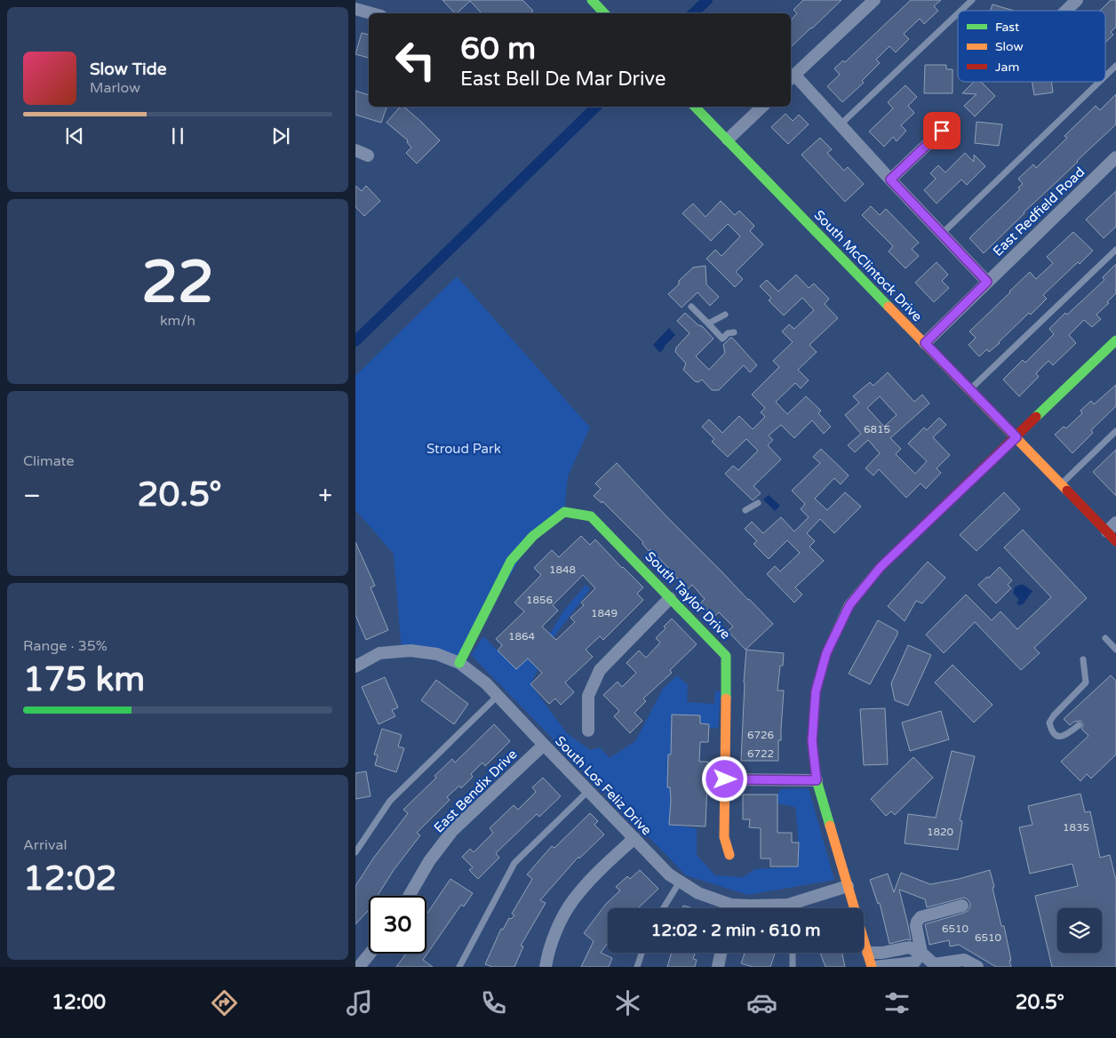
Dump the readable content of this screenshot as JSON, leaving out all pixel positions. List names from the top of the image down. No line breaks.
{"streets":{"street":["East Redfield Road","South McClintock Drive","South Taylor Drive","South Los Feliz Drive","East Bendix Drive"]},"crossings":[["East Redfield Road","South McClintock Drive"],["South Taylor Drive","South Los Feliz Drive"],["South Los Feliz Drive","East Bendix Drive"]],"parks":["Stroud Park"],"house_numbers":["6815","1848","1856","1849","1864","6726","6722","1835","1820","6510","6510"],"legend":["Fast","Slow","Jam"],"page":{"turn":["60 m","East Bell De Mar Drive"],"song":["Slow Tide","Marlow"],"tile":[["22","km/h"],"Climate",["Range · 35%","175 km"],["Arrival","12:02"]],"heat":["−","20.5°","+"],"limit":"30","trip":"12:02 · 2 min · 610 m","tabs":["12:00","20.5°"]}}
